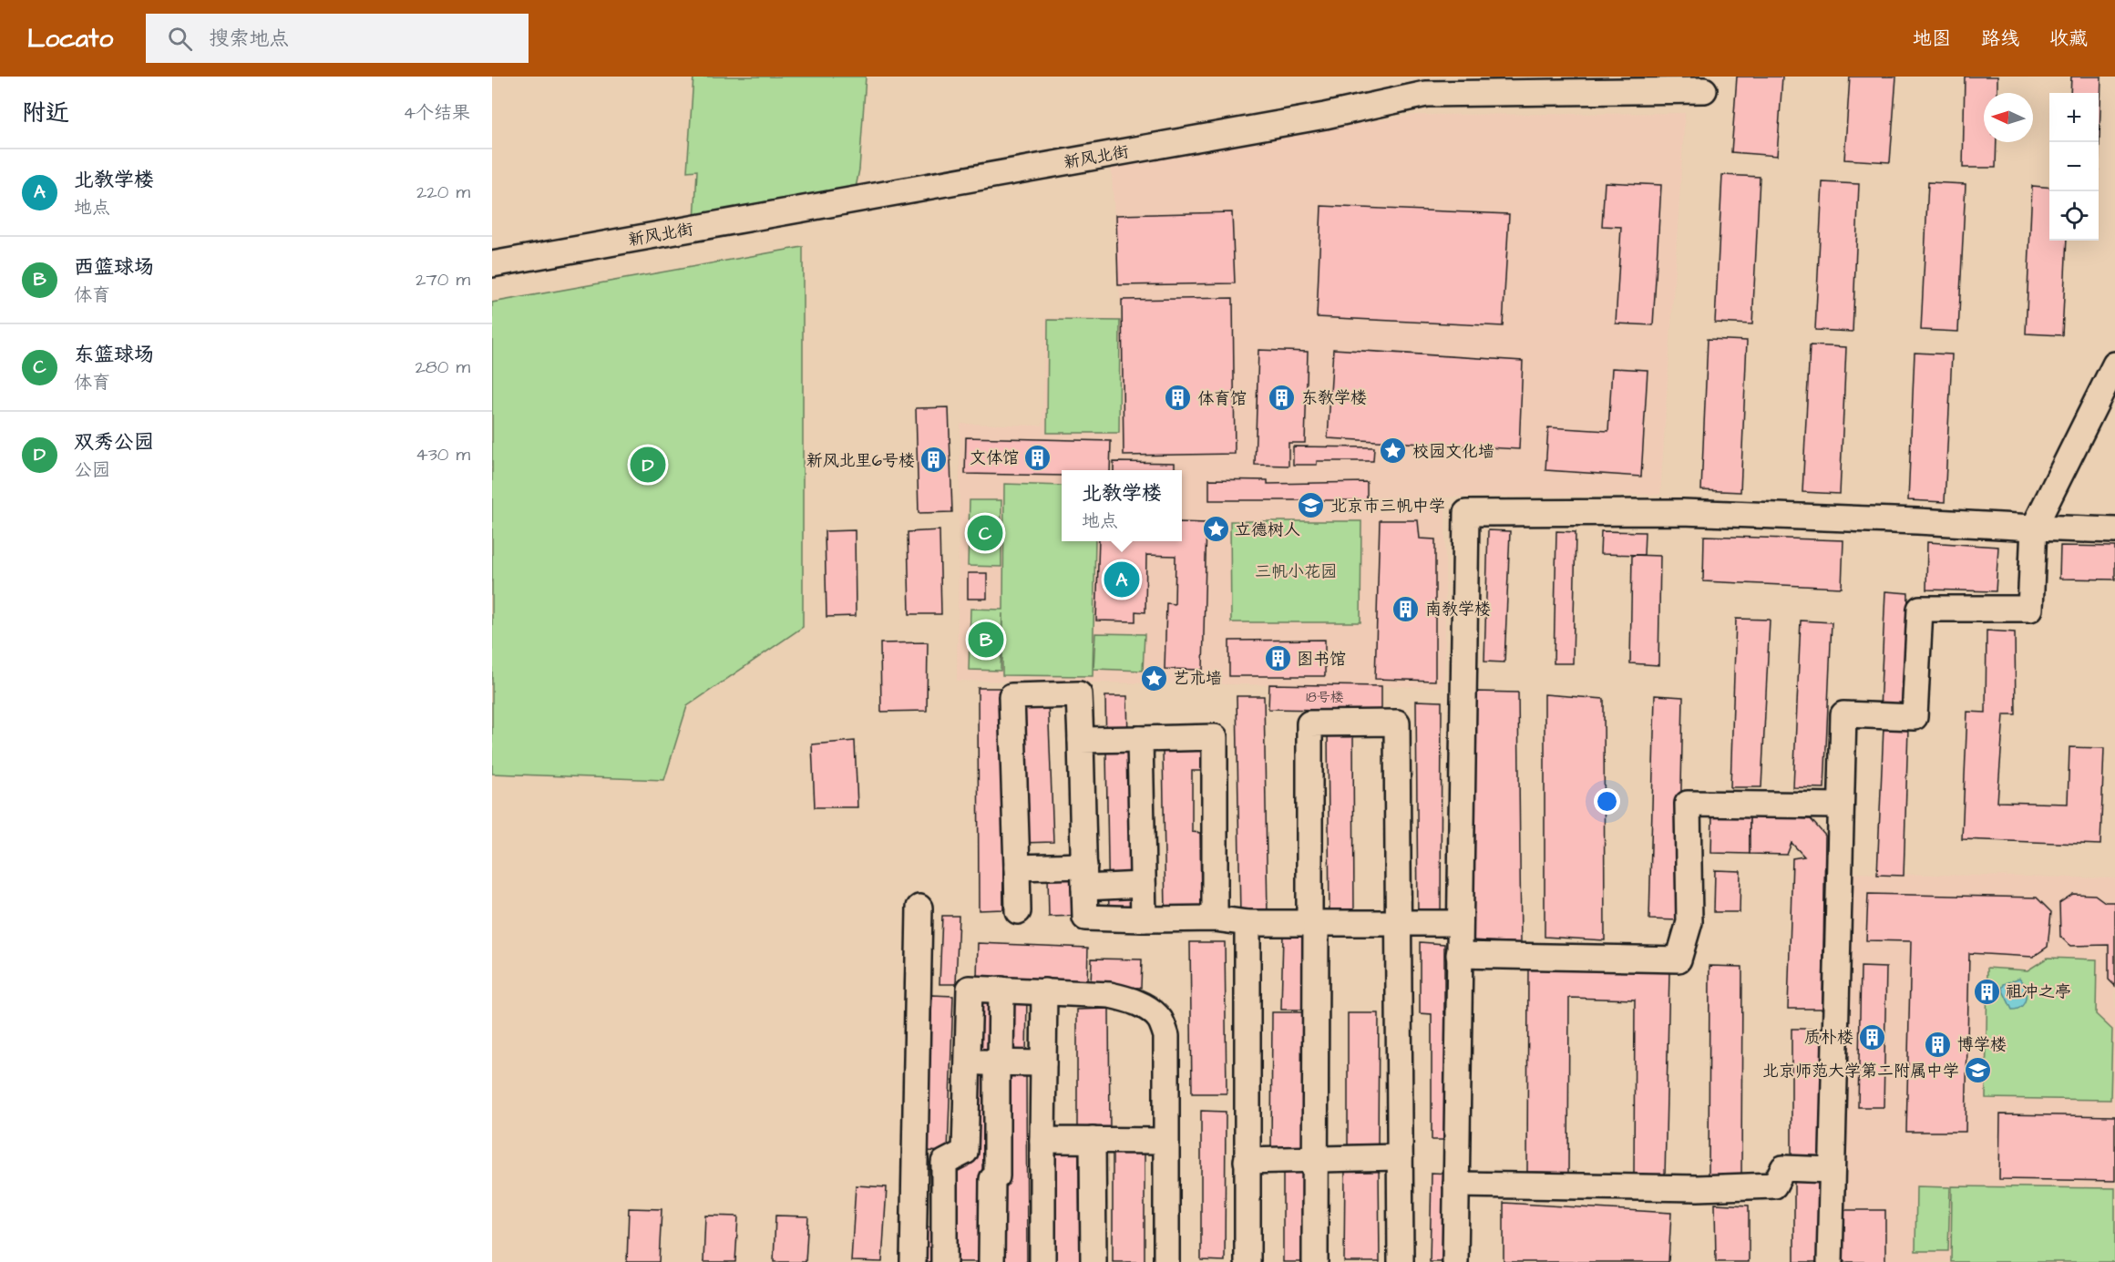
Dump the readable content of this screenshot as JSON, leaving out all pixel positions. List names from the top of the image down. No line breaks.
{"streets":{"street":["新风北街"]},"parks":["三帆小花园"],"places":{"building":["东教学楼","体育馆","文体馆","新风北里6号楼","南教学楼","图书馆","祖冲之亭","质朴楼","博学楼"],"place":["校园文化墙","立德树人","艺术墙"],"school or university":["北京市三帆中学","北京师范大学第二附属中学"]},"house_numbers":["18号楼"],"north":"left","page":{"header":"Locato","search":"搜索地点","nav":["地图","路线","收藏"],"heading":["附近","4个结果"],"map_buttons":["+","−"],"list":[{"mark":"A","name":"北教学楼","note":"地点","value":"220 m"},{"mark":"B","name":"西篮球场","note":"体育","value":"270 m"},{"mark":"C","name":"东篮球场","note":"体育","value":"280 m"},{"mark":"D","name":"双秀公园","note":"公园","value":"430 m"}],"pins":["D","C","A","B"],"popup":["北教学楼","地点"]}}
